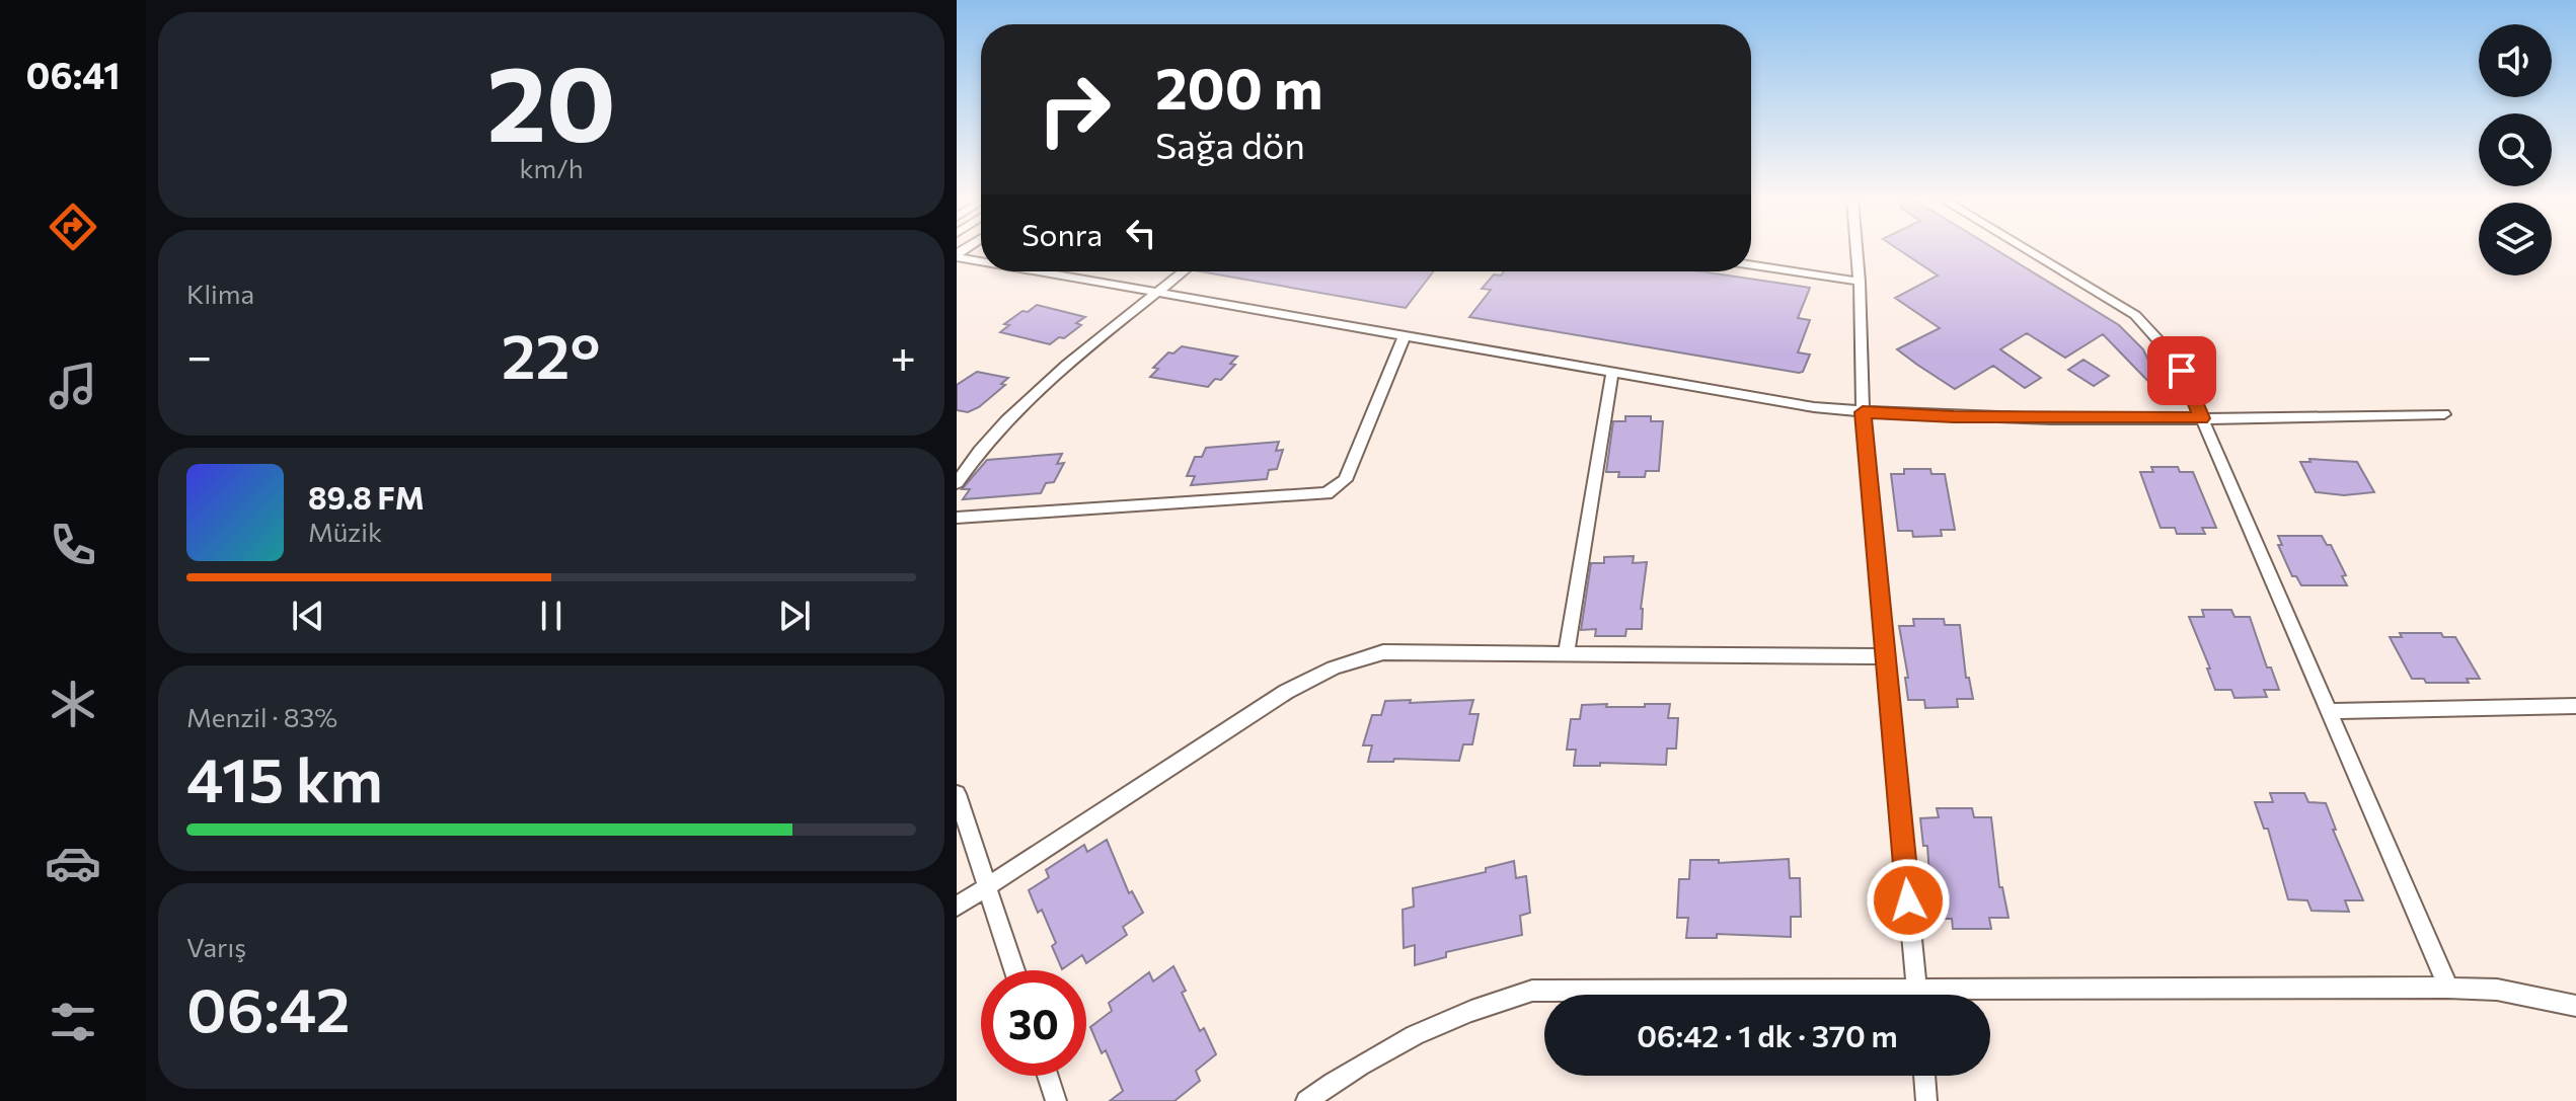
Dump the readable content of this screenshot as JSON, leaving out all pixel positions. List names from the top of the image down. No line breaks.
{"page":{"tabs":"06:41","tile":[["20","km/h"],"Klima",["Menzil · 83%","415 km"],["Varış","06:42"]],"turn":["200 m","Sağa dön"],"then":"Sonra","heat":["−","22°","+"],"song":["89.8 FM","Müzik"],"limit":"30","trip":"06:42 · 1 dk · 370 m"}}
